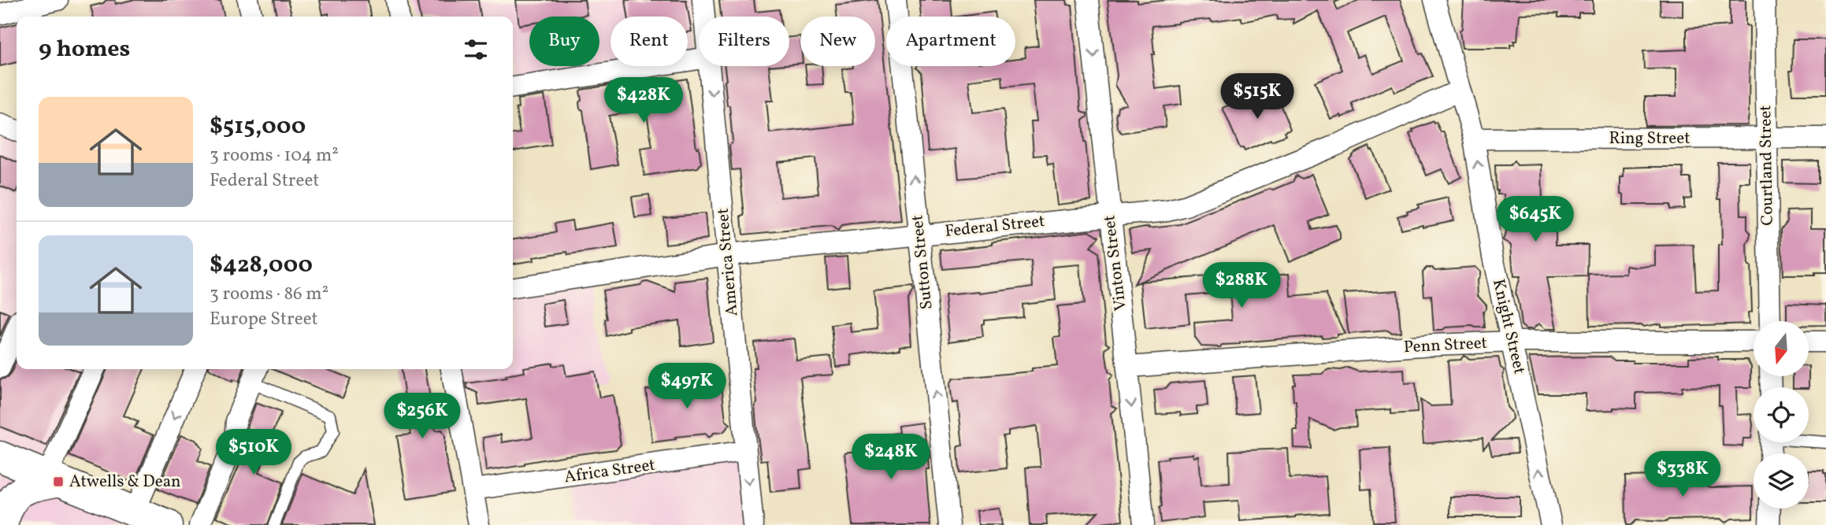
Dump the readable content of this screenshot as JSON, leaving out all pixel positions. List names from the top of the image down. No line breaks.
{"streets":{"street":["Ring Street","Courtland Street","Federal Street","America Street","Sutton Street","Vinton Street","Knight Street","Penn Street","Africa Street"]},"crossings":[["Ring Street","Courtland Street"],["Ring Street","Knight Street"],["Federal Street","America Street"],["Federal Street","Sutton Street"],["Federal Street","Vinton Street"],["Federal Street","Knight Street"],["America Street","Africa Street"],["Vinton Street","Penn Street"],["Knight Street","Penn Street"]],"one_way":["America Street","Sutton Street","Vinton Street","Knight Street"],"places":{"transit":["Atwells & Dean"]},"north":"bottom","page":{"chip":["Buy","Rent","Filters","New","Apartment"],"heading":"9 homes","price":["$515K","$428K","$645K","$288K","$497K","$256K","$510K","$248K","$338K"],"list":[{"name":"$515,000","note":"3 rooms · 104 m² · Federal Street"},{"name":"$428,000","note":"3 rooms · 86 m² · Europe Street"}]}}
